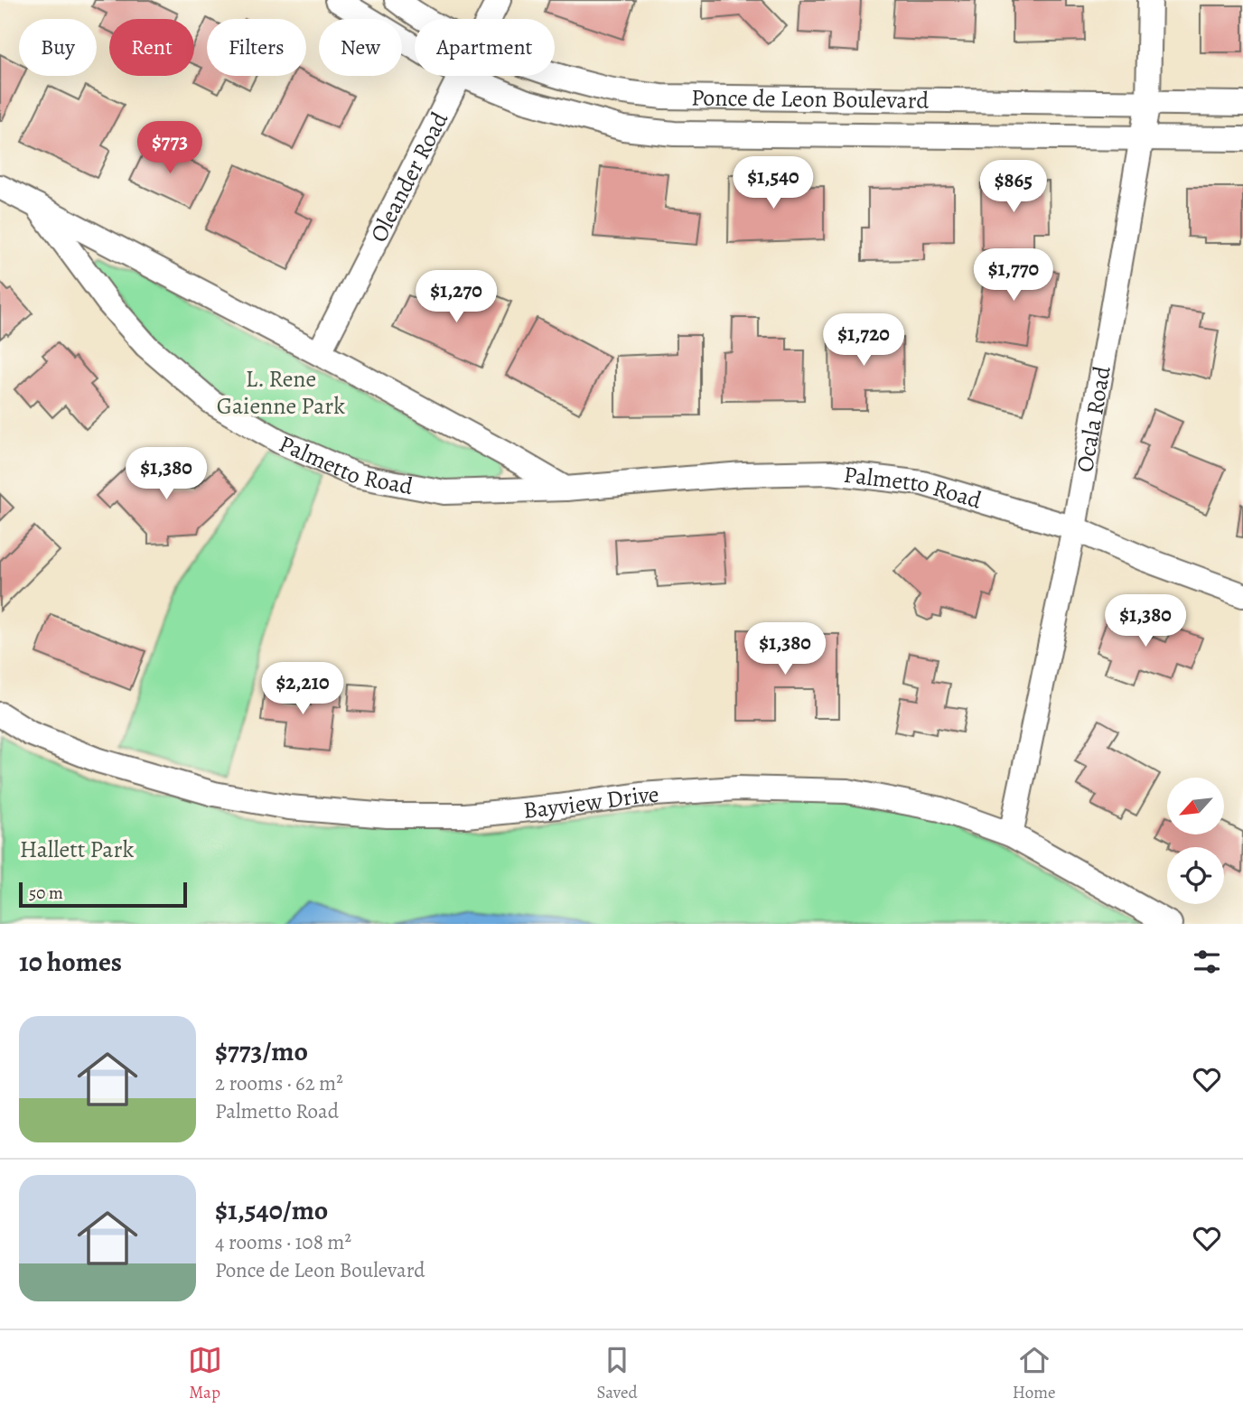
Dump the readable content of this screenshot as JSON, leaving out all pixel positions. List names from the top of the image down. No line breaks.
{"streets":{"street":["Ponce de Leon Boulevard","Oleander Road","Ocala Road","Palmetto Road","Bayview Drive"]},"crossings":[["Ponce de Leon Boulevard","Ocala Road"],["Oleander Road","Palmetto Road"],["Ocala Road","Palmetto Road"],["Ocala Road","Bayview Drive"]],"parks":["L. Rene Gaienne Park","Hallett Park"],"scale_bar":"50 m","north":"bottom left","page":{"chip":["Buy","Rent","Filters","New","Apartment"],"price":["$773","$1,540","$865","$1,770","$1,270","$1,720","$1,380","$1,380","$1,380","$2,210"],"scale":"50 m","heading":"10 homes","list":[{"name":"$773/mo","note":"2 rooms · 62 m² · Palmetto Road"},{"name":"$1,540/mo","note":"4 rooms · 108 m² · Ponce de Leon Boulevard"}],"tabs":["Map","Saved","Home"]}}
